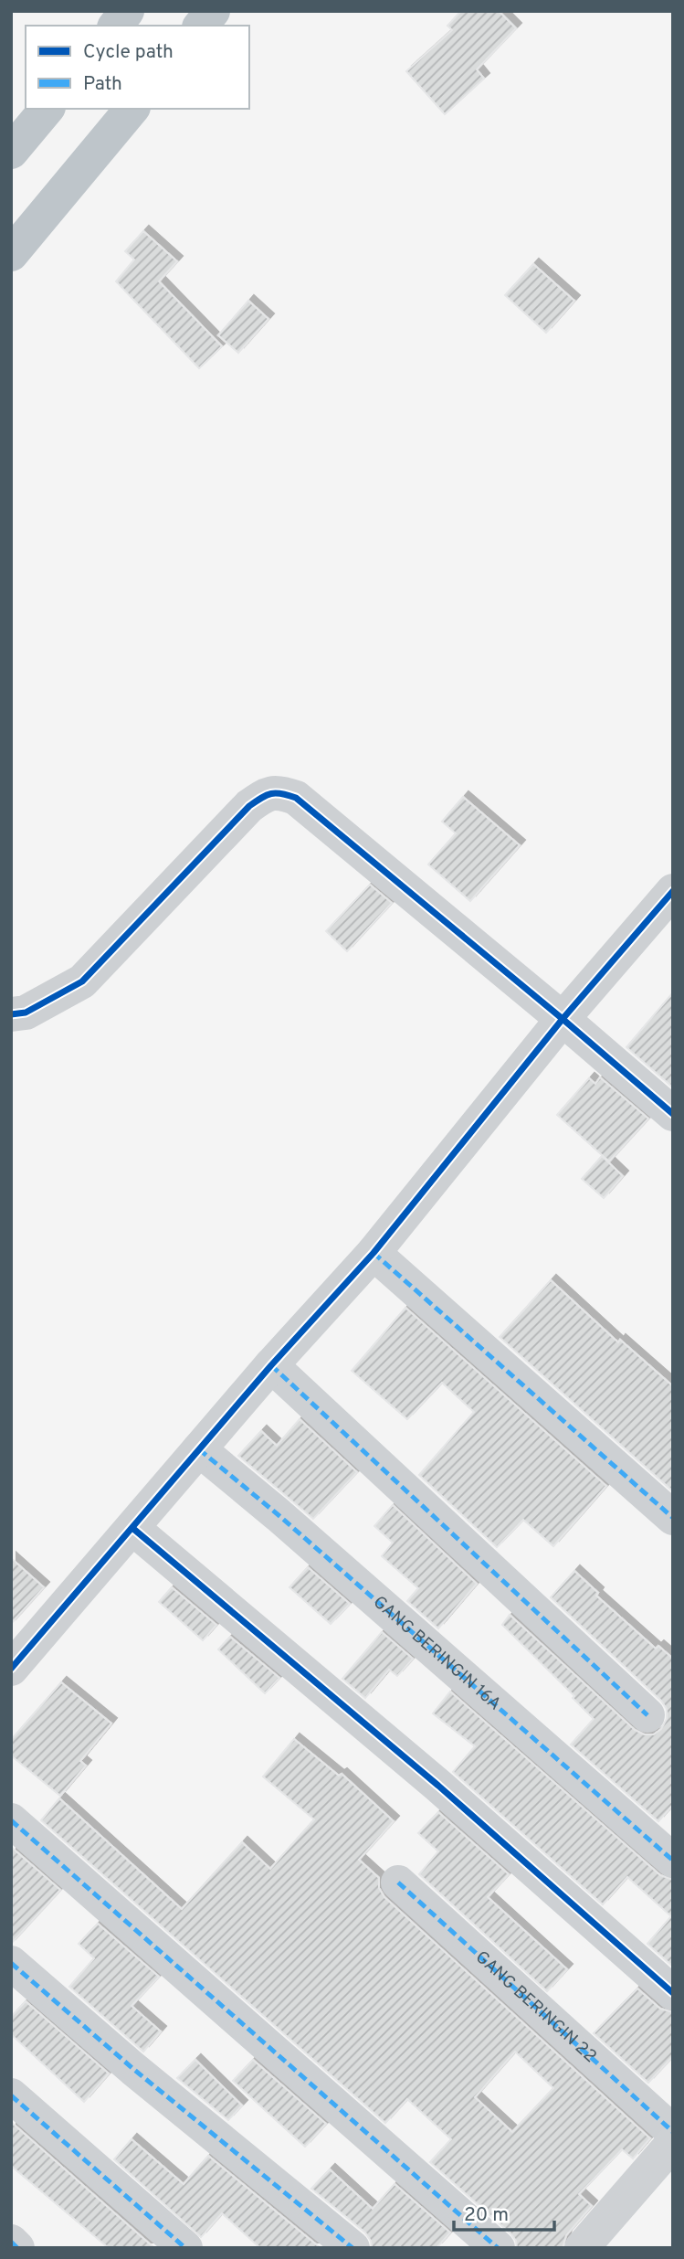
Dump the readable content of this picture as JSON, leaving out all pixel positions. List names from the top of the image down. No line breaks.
{"streets":{"street":["GANG BERINGIN 16A","GANG BERINGIN 22"]},"legend":["Cycle path","Path"],"scale_bar":"20 m"}
